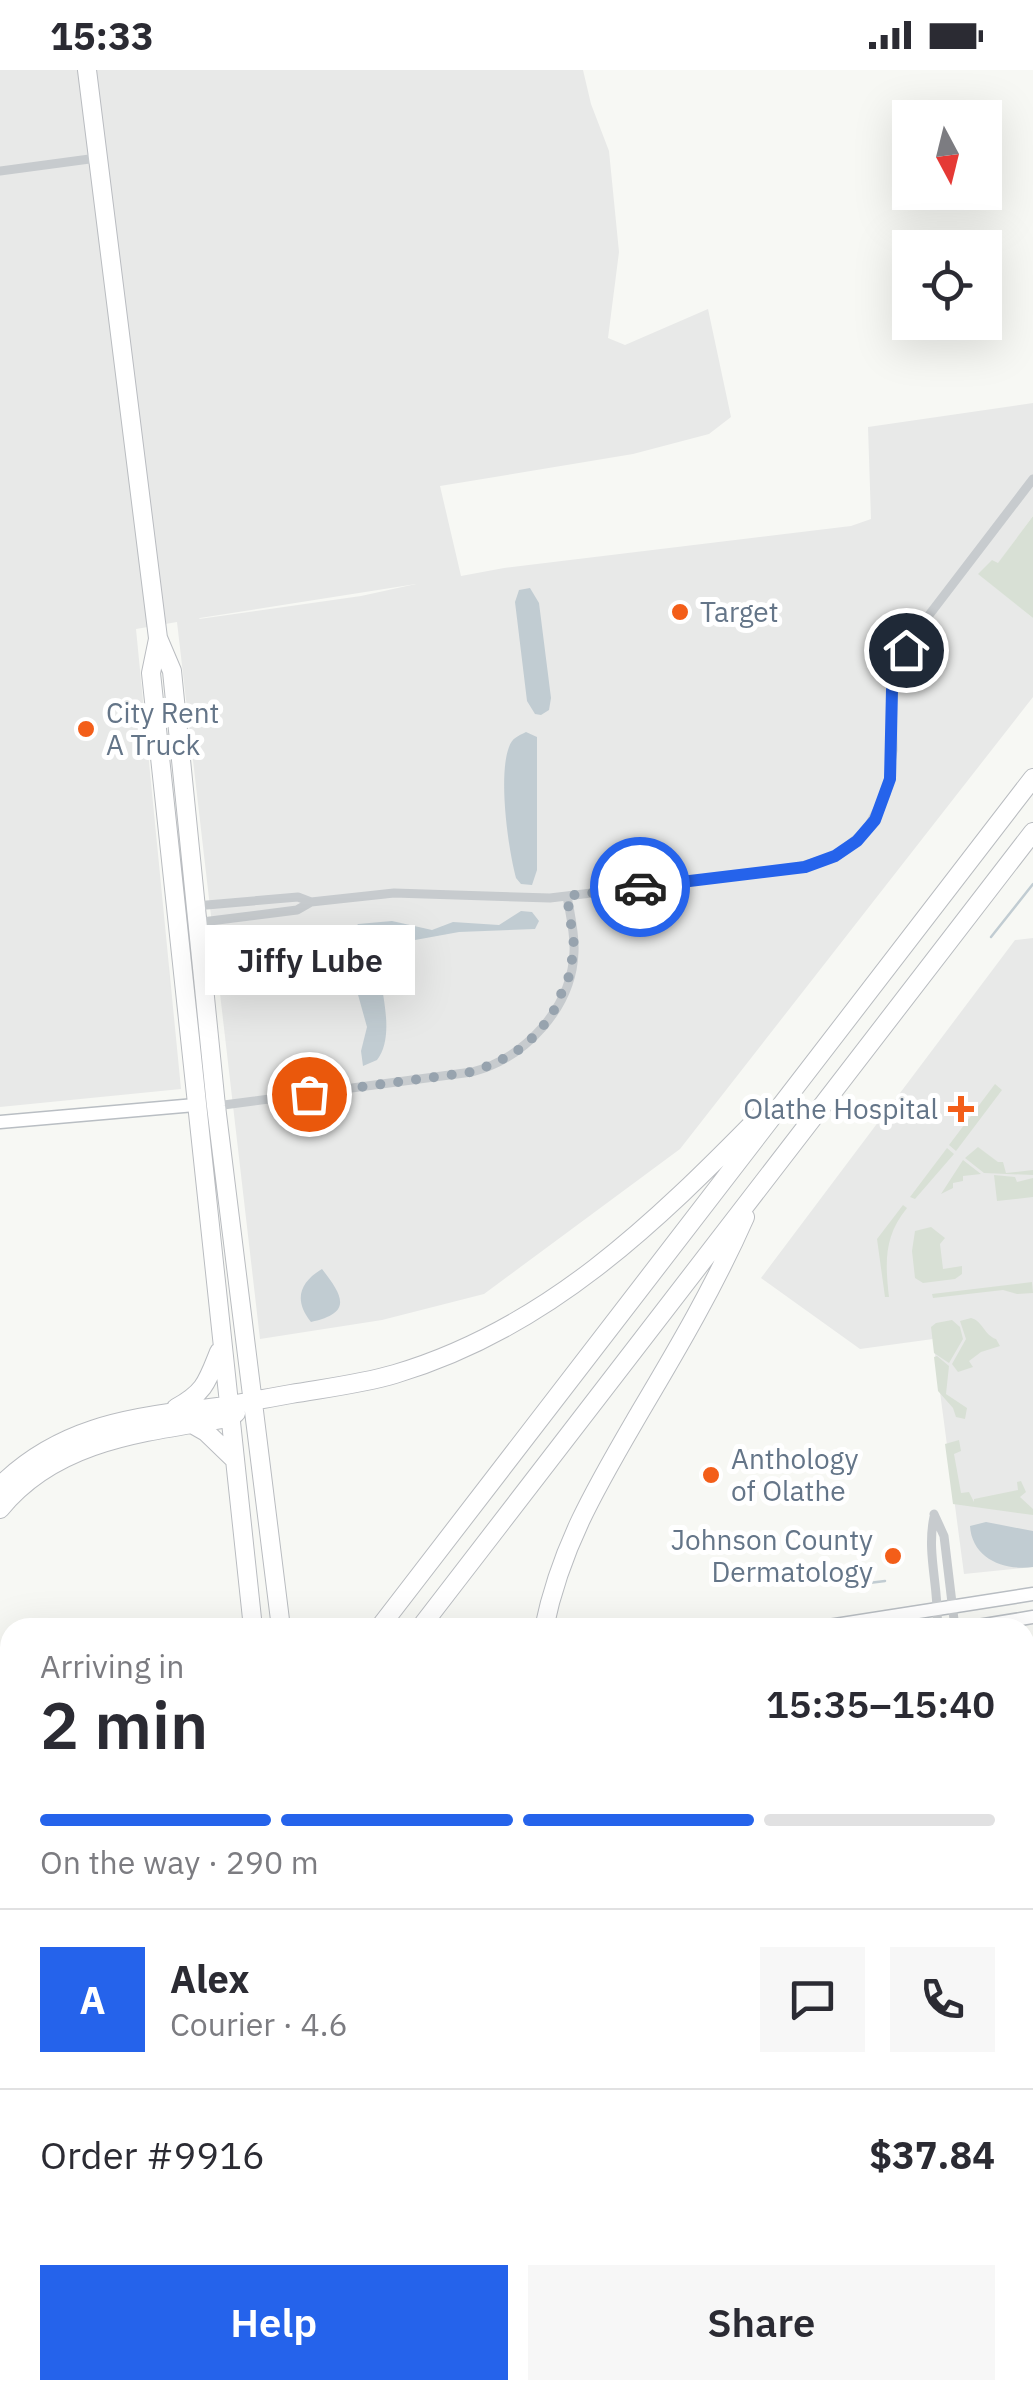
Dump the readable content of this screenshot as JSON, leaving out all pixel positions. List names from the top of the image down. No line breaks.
{"places":{"other":["Target","City Rent A Truck","Jiffy Lube","Anthology of Olathe","Johnson County Dermatology"],"health":["Olathe Hospital"]},"north":"bottom","page":{"status":"15:33","bubble":"Jiffy Lube","heading":["2 min","Arriving in","15:35–15:40"],"panel":["Alex","Courier · 4.6","Order #9916","$37.84"],"bar":"On the way · 290 m","round":"A","buttons":["Help","Share"]}}
